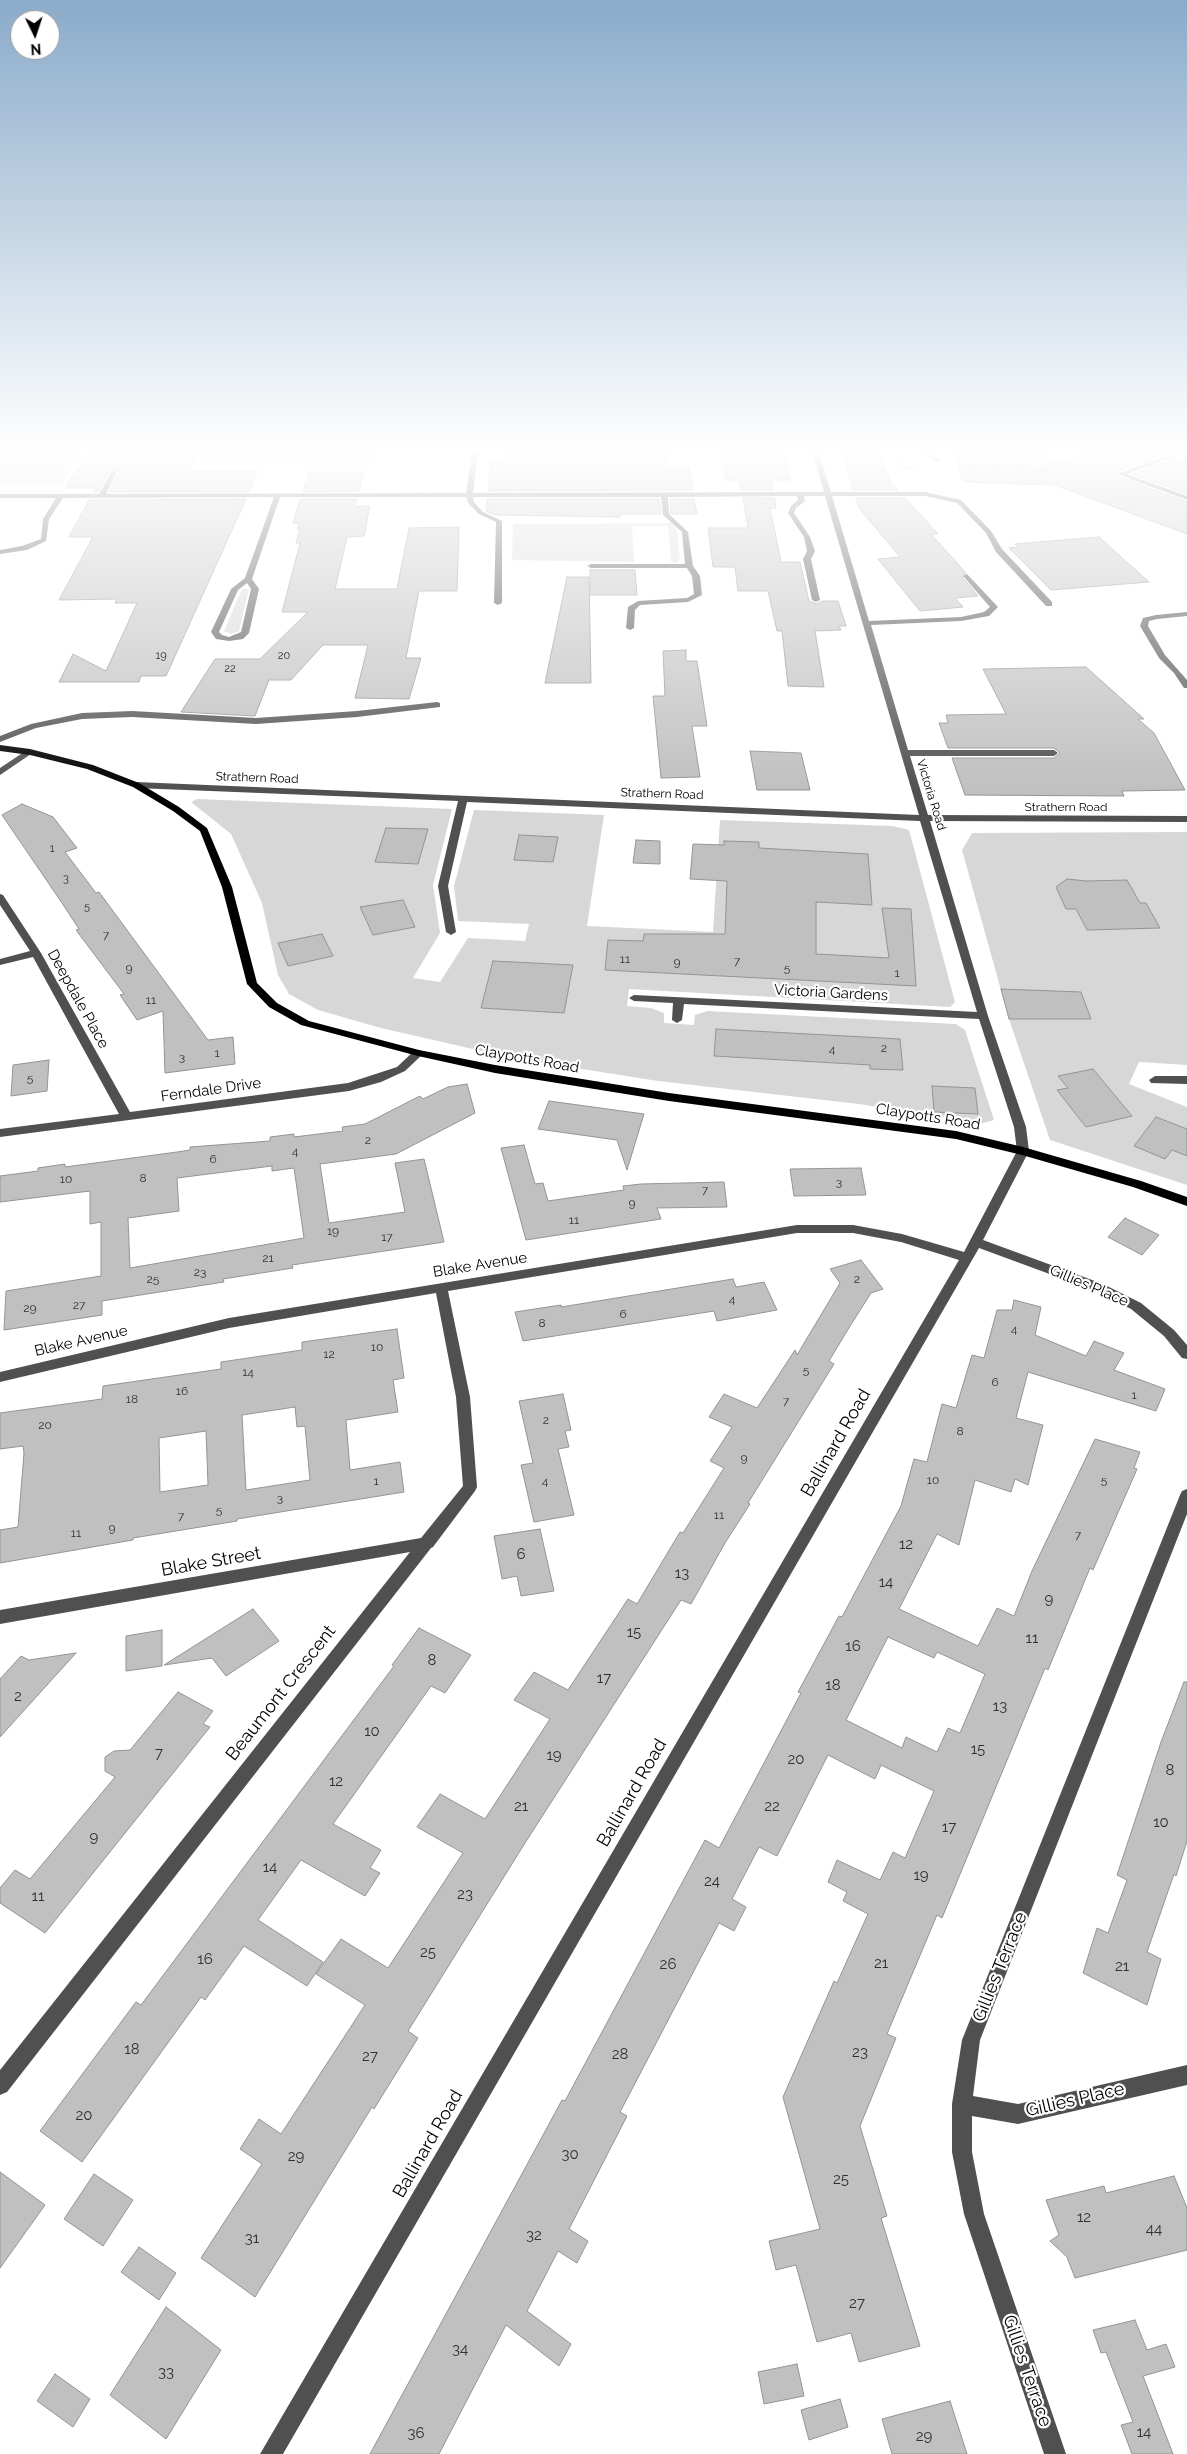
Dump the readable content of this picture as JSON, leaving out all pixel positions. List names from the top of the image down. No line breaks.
{"streets":{"main road":["Claypotts Road"],"street":["Strathern Road","Victoria Road","Victoria Gardens","Deepdale Place","Ferndale Drive","Blake Avenue","Gillies Place","Ballinard Road","Blake Street","Beaumont Crescent","Gillies Terrace"]},"crossings":[["Strathern Road","Victoria Road"],["Strathern Road","Claypotts Road"],["Victoria Road","Victoria Gardens"],["Victoria Road","Claypotts Road"],["Victoria Road","Ballinard Road"],["Deepdale Place","Ferndale Drive"],["Claypotts Road","Ferndale Drive"],["Claypotts Road","Ballinard Road"],["Blake Avenue","Ballinard Road"],["Blake Avenue","Beaumont Crescent"],["Gillies Place","Ballinard Road"],["Gillies Place","Gillies Terrace"],["Blake Street","Beaumont Crescent"]],"house_numbers":["19","20","22","1","3","5","7","11","7","9","9","5","1","11","2","4","1","3","5","2","4","6","8","10","3","7","9","11","19","17","21","23","25","2","4","27","29","6","8","4","10","12","5","14","6","16","1","18","7","2","20","8","9","10","5","1","4","3","5","11","7","9","11","7","12","6","13","14","9","15","11","16","8","17","18","2","13","10","15","7","19","20","8","12","21","22","10","17","9","14","19","24","23","11","25","16","21","26","21","18","23","28","27","20","30","29","25","12","44","32","31","27","34","33","14","36","29"],"north":"bottom"}
